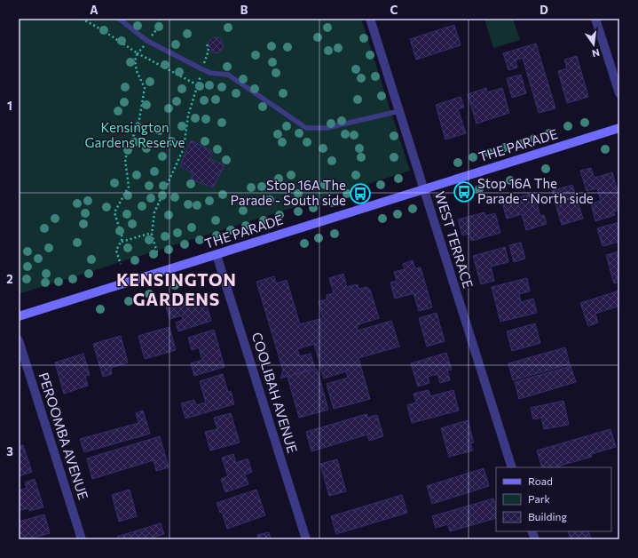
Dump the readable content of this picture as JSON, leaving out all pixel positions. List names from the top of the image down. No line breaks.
{"streets":{"main road":["THE PARADE"],"street":["WEST TERRACE","COOLIBAH AVENUE","PEROOMBA AVENUE"]},"crossings":[["THE PARADE","WEST TERRACE"],["THE PARADE","COOLIBAH AVENUE"]],"districts":["KENSINGTON GARDENS"],"parks":["Kensington Gardens Reserve"],"places":{"bus stop":["Stop 16A The Parade - North side","Stop 16A The Parade - South side"]},"legend":["Road","Park","Building"],"north":"bottom","grid":{"columns":["A","B","C","D"],"rows":["1","2","3"]}}
